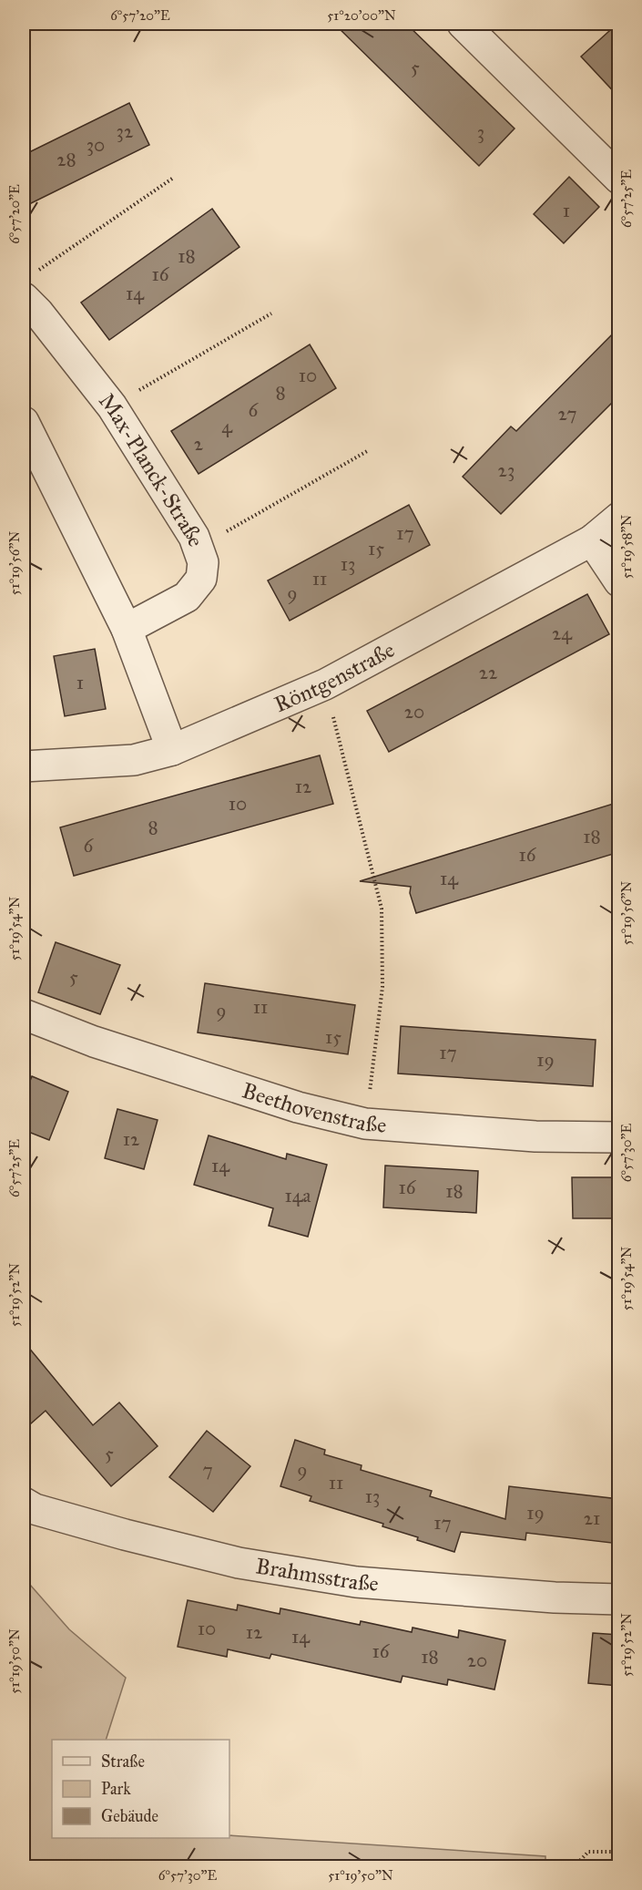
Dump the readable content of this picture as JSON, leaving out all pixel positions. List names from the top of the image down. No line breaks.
{"streets":{"street":["Max-Planck-Straße","Röntgenstraße","Beethovenstraße","Brahmsstraße"]},"house_numbers":["5","32","3","30","28","1","18","16","14","10","8","6","27","4","2","23","17","15","13","11","9","24","22","1","20","12","10","8","18","6","16","14","5","11","9","15","17","19","12","14","16","18","14a","5","7","9","11","13","19","21","17","10","12","14","16","18","20"],"legend":["Straße","Park","Gebäude"],"coordinates":["6°57'20\"E","51°20'00\"N","6°57'25\"E","51°19'58\"N","51°19'56\"N","51°19'54\"N","6°57'30\"E","51°19'52\"N","51°19'50\"N"]}
